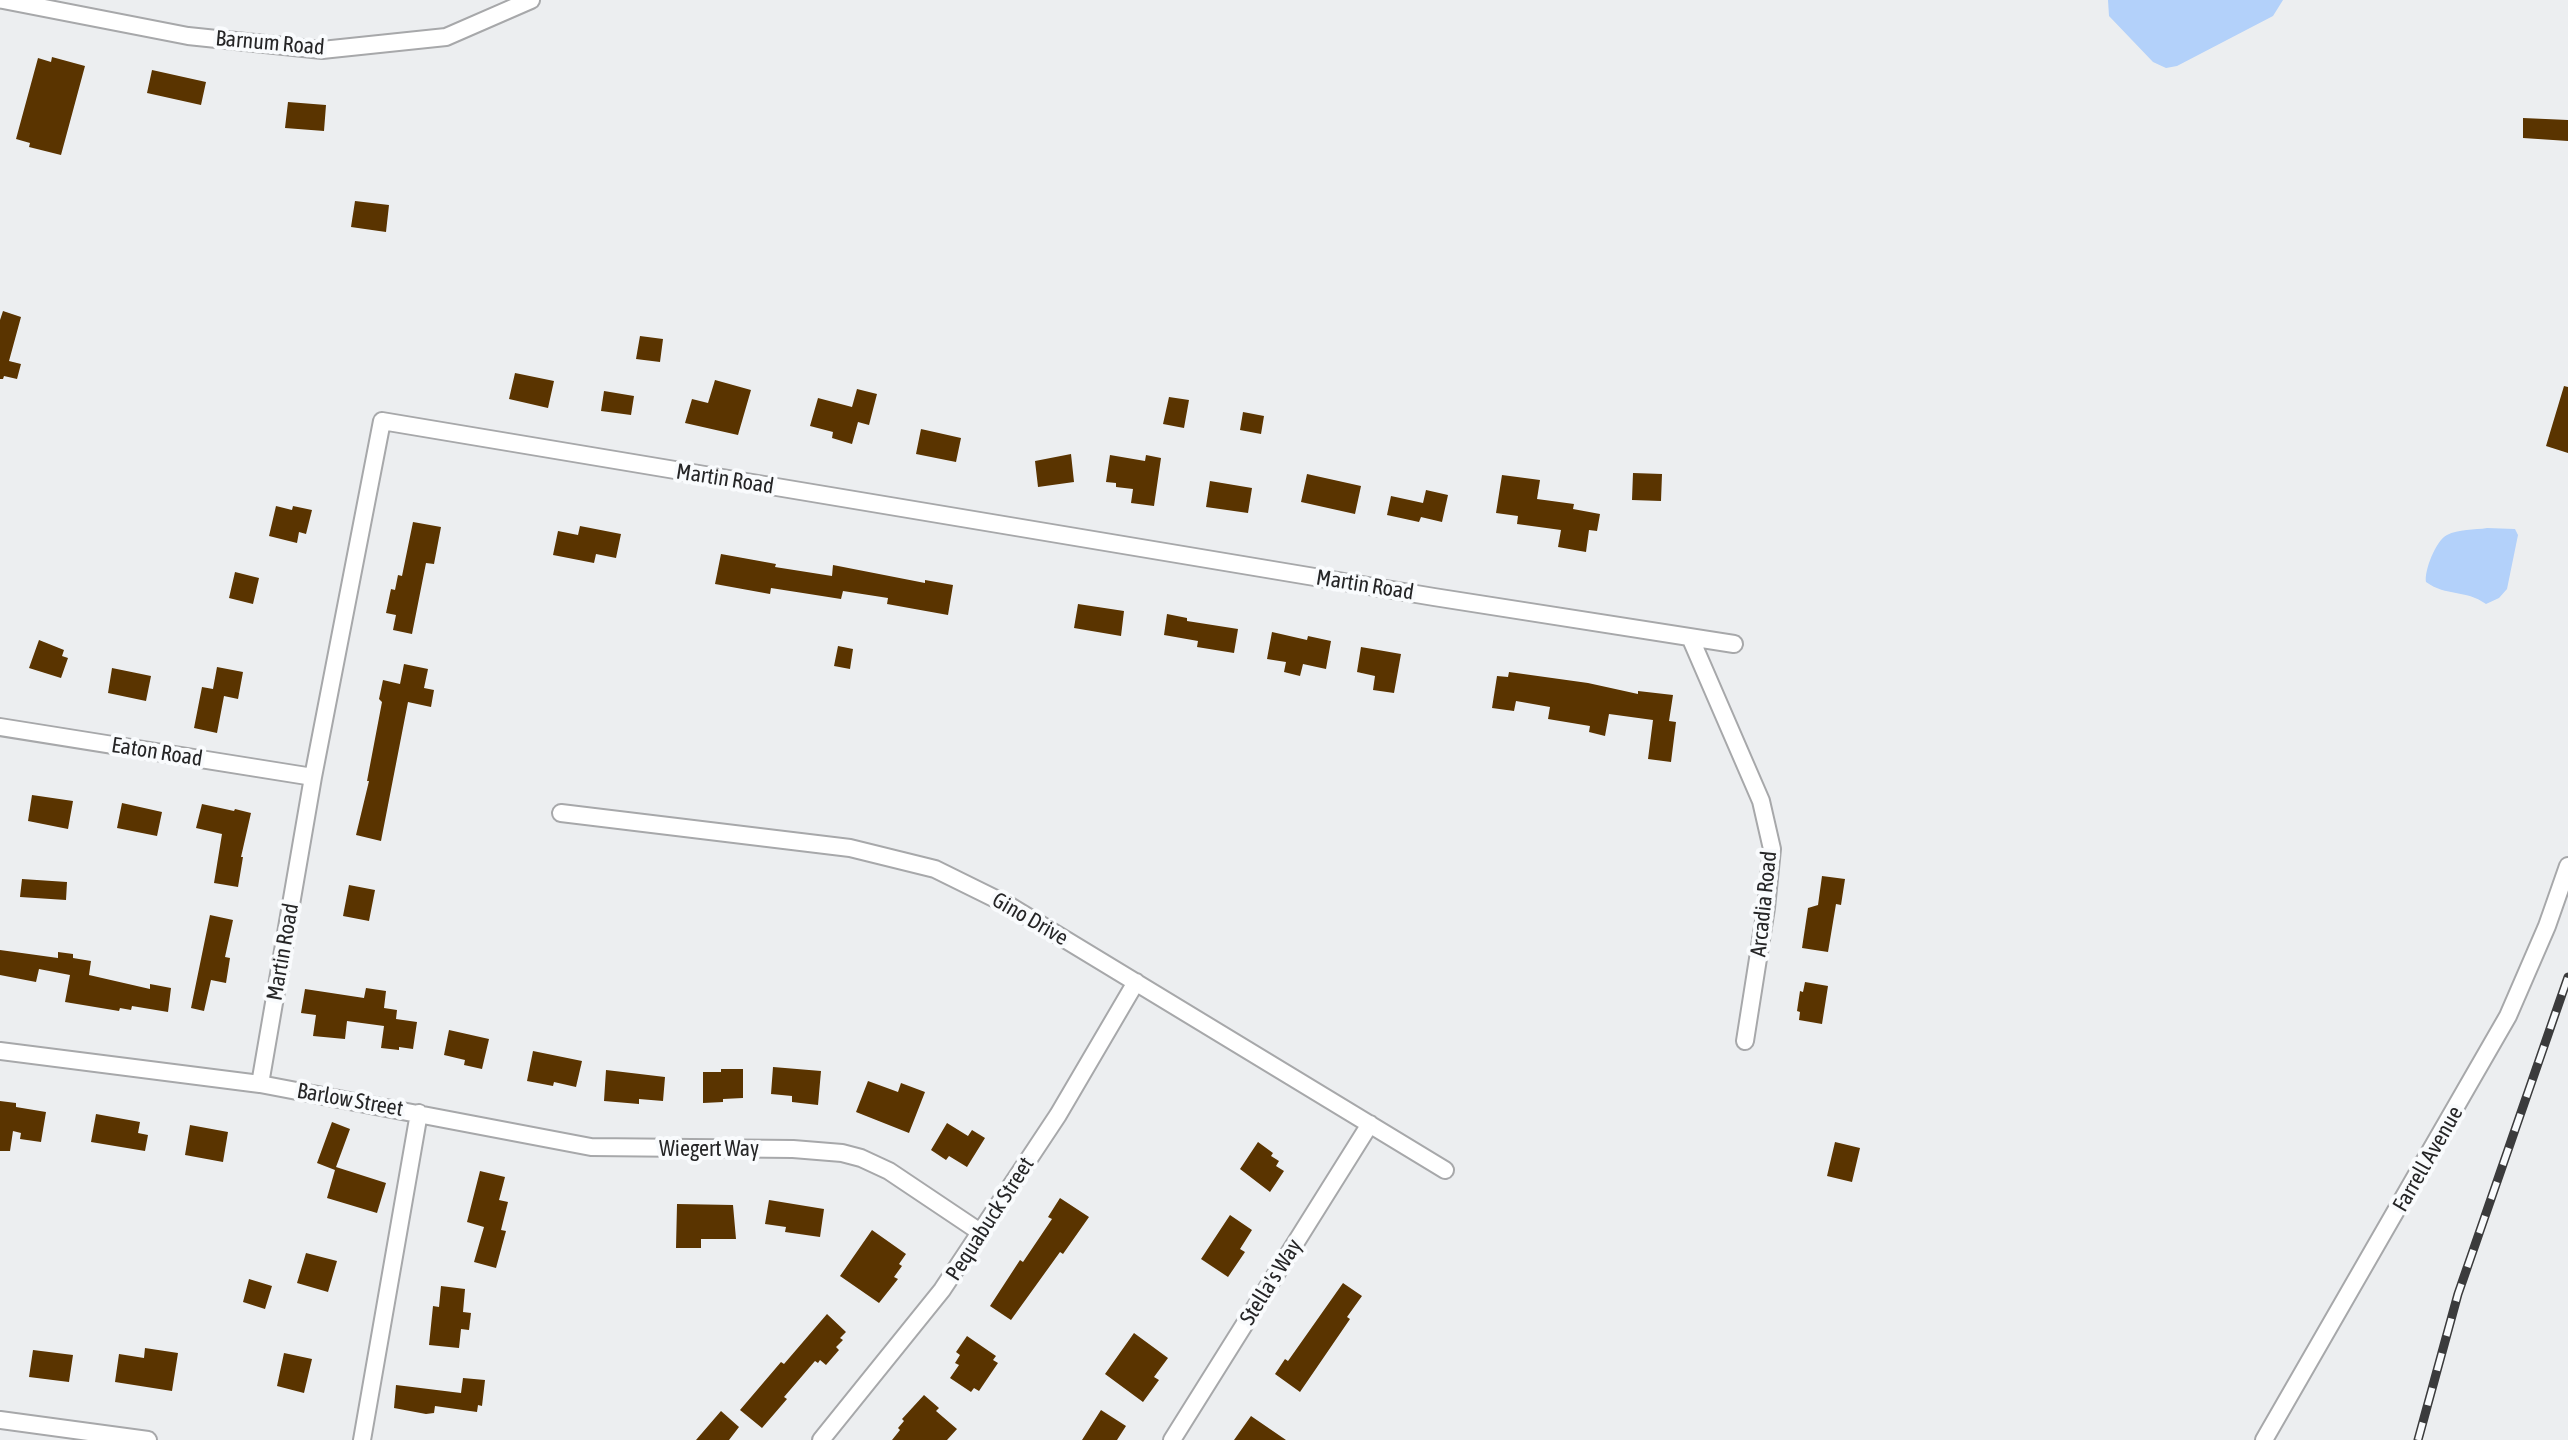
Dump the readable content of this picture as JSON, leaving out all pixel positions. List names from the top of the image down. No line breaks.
{"streets":{"street":["Barnum Road","Martin Road","Eaton Road","Arcadia Road","Gino Drive","Barlow Street","Wiegert Way","Farrell Avenue","Pequabuck Street","Stella's Way"]},"crossings":[["Martin Road","Eaton Road"],["Martin Road","Arcadia Road"],["Martin Road","Barlow Street"],["Gino Drive","Pequabuck Street"],["Gino Drive","Stella's Way"],["Barlow Street","Wiegert Way"],["Wiegert Way","Pequabuck Street"]]}
